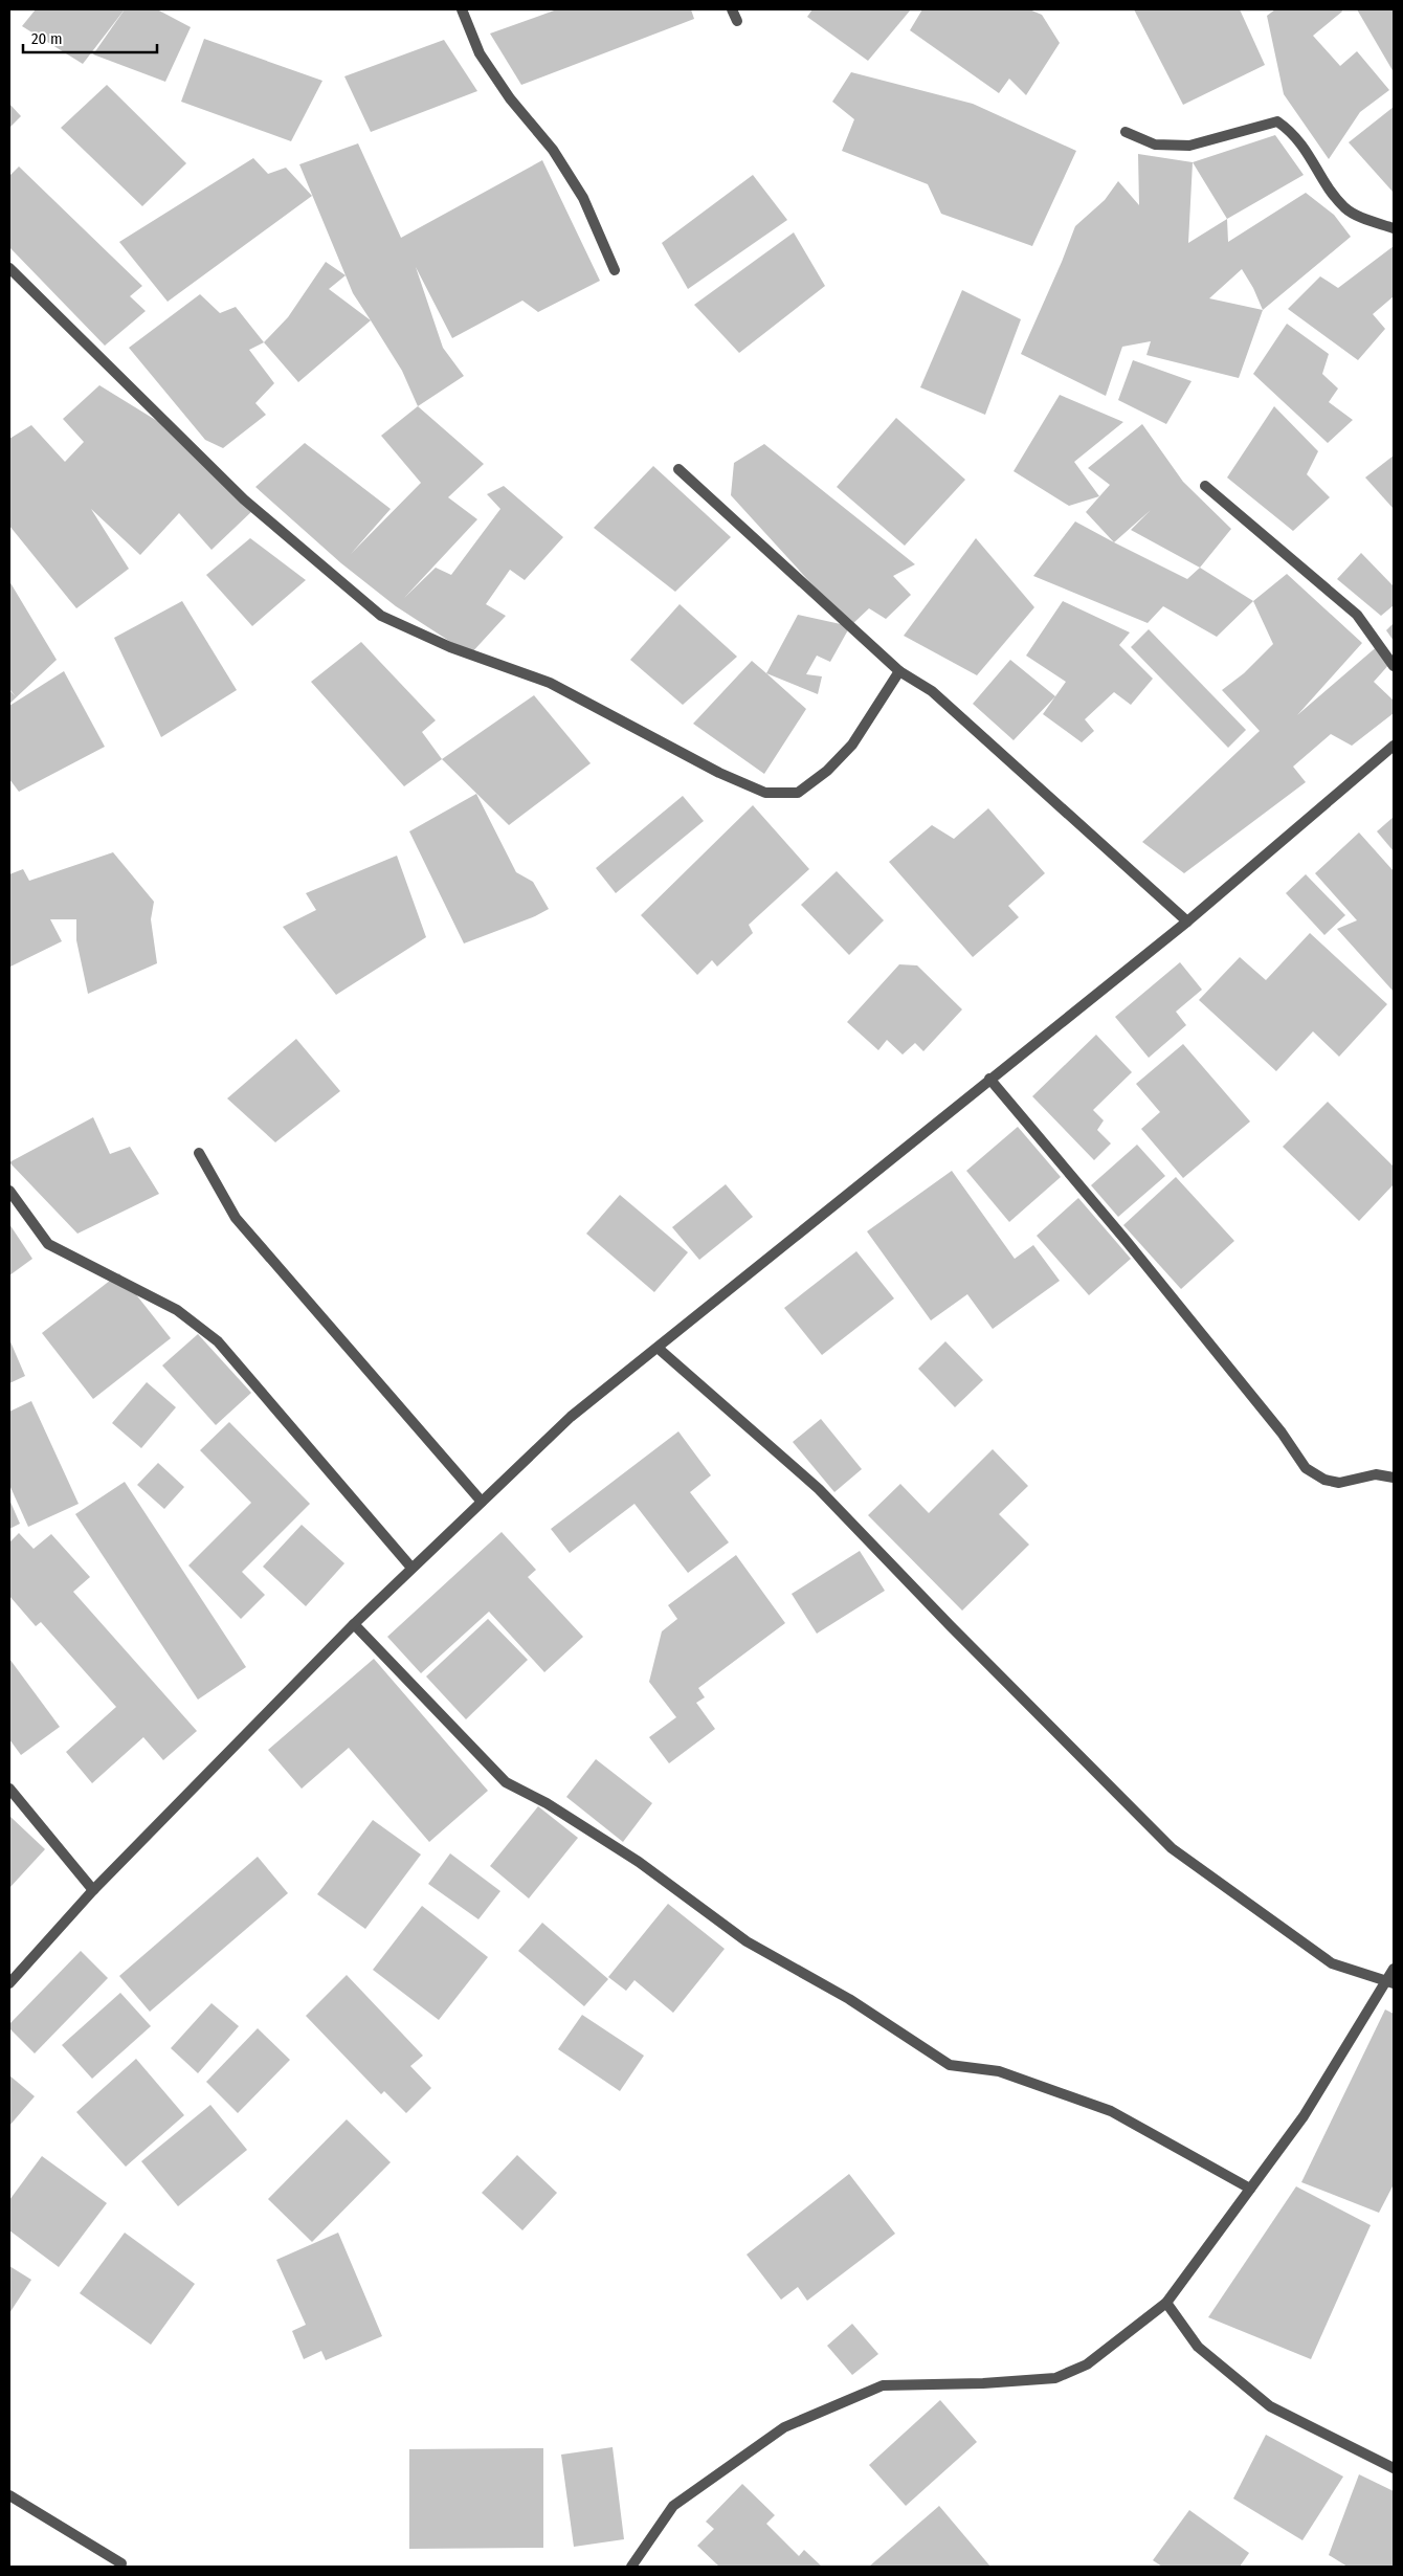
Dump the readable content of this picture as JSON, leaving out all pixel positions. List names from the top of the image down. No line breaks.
{"scale_bar":"20 m"}
